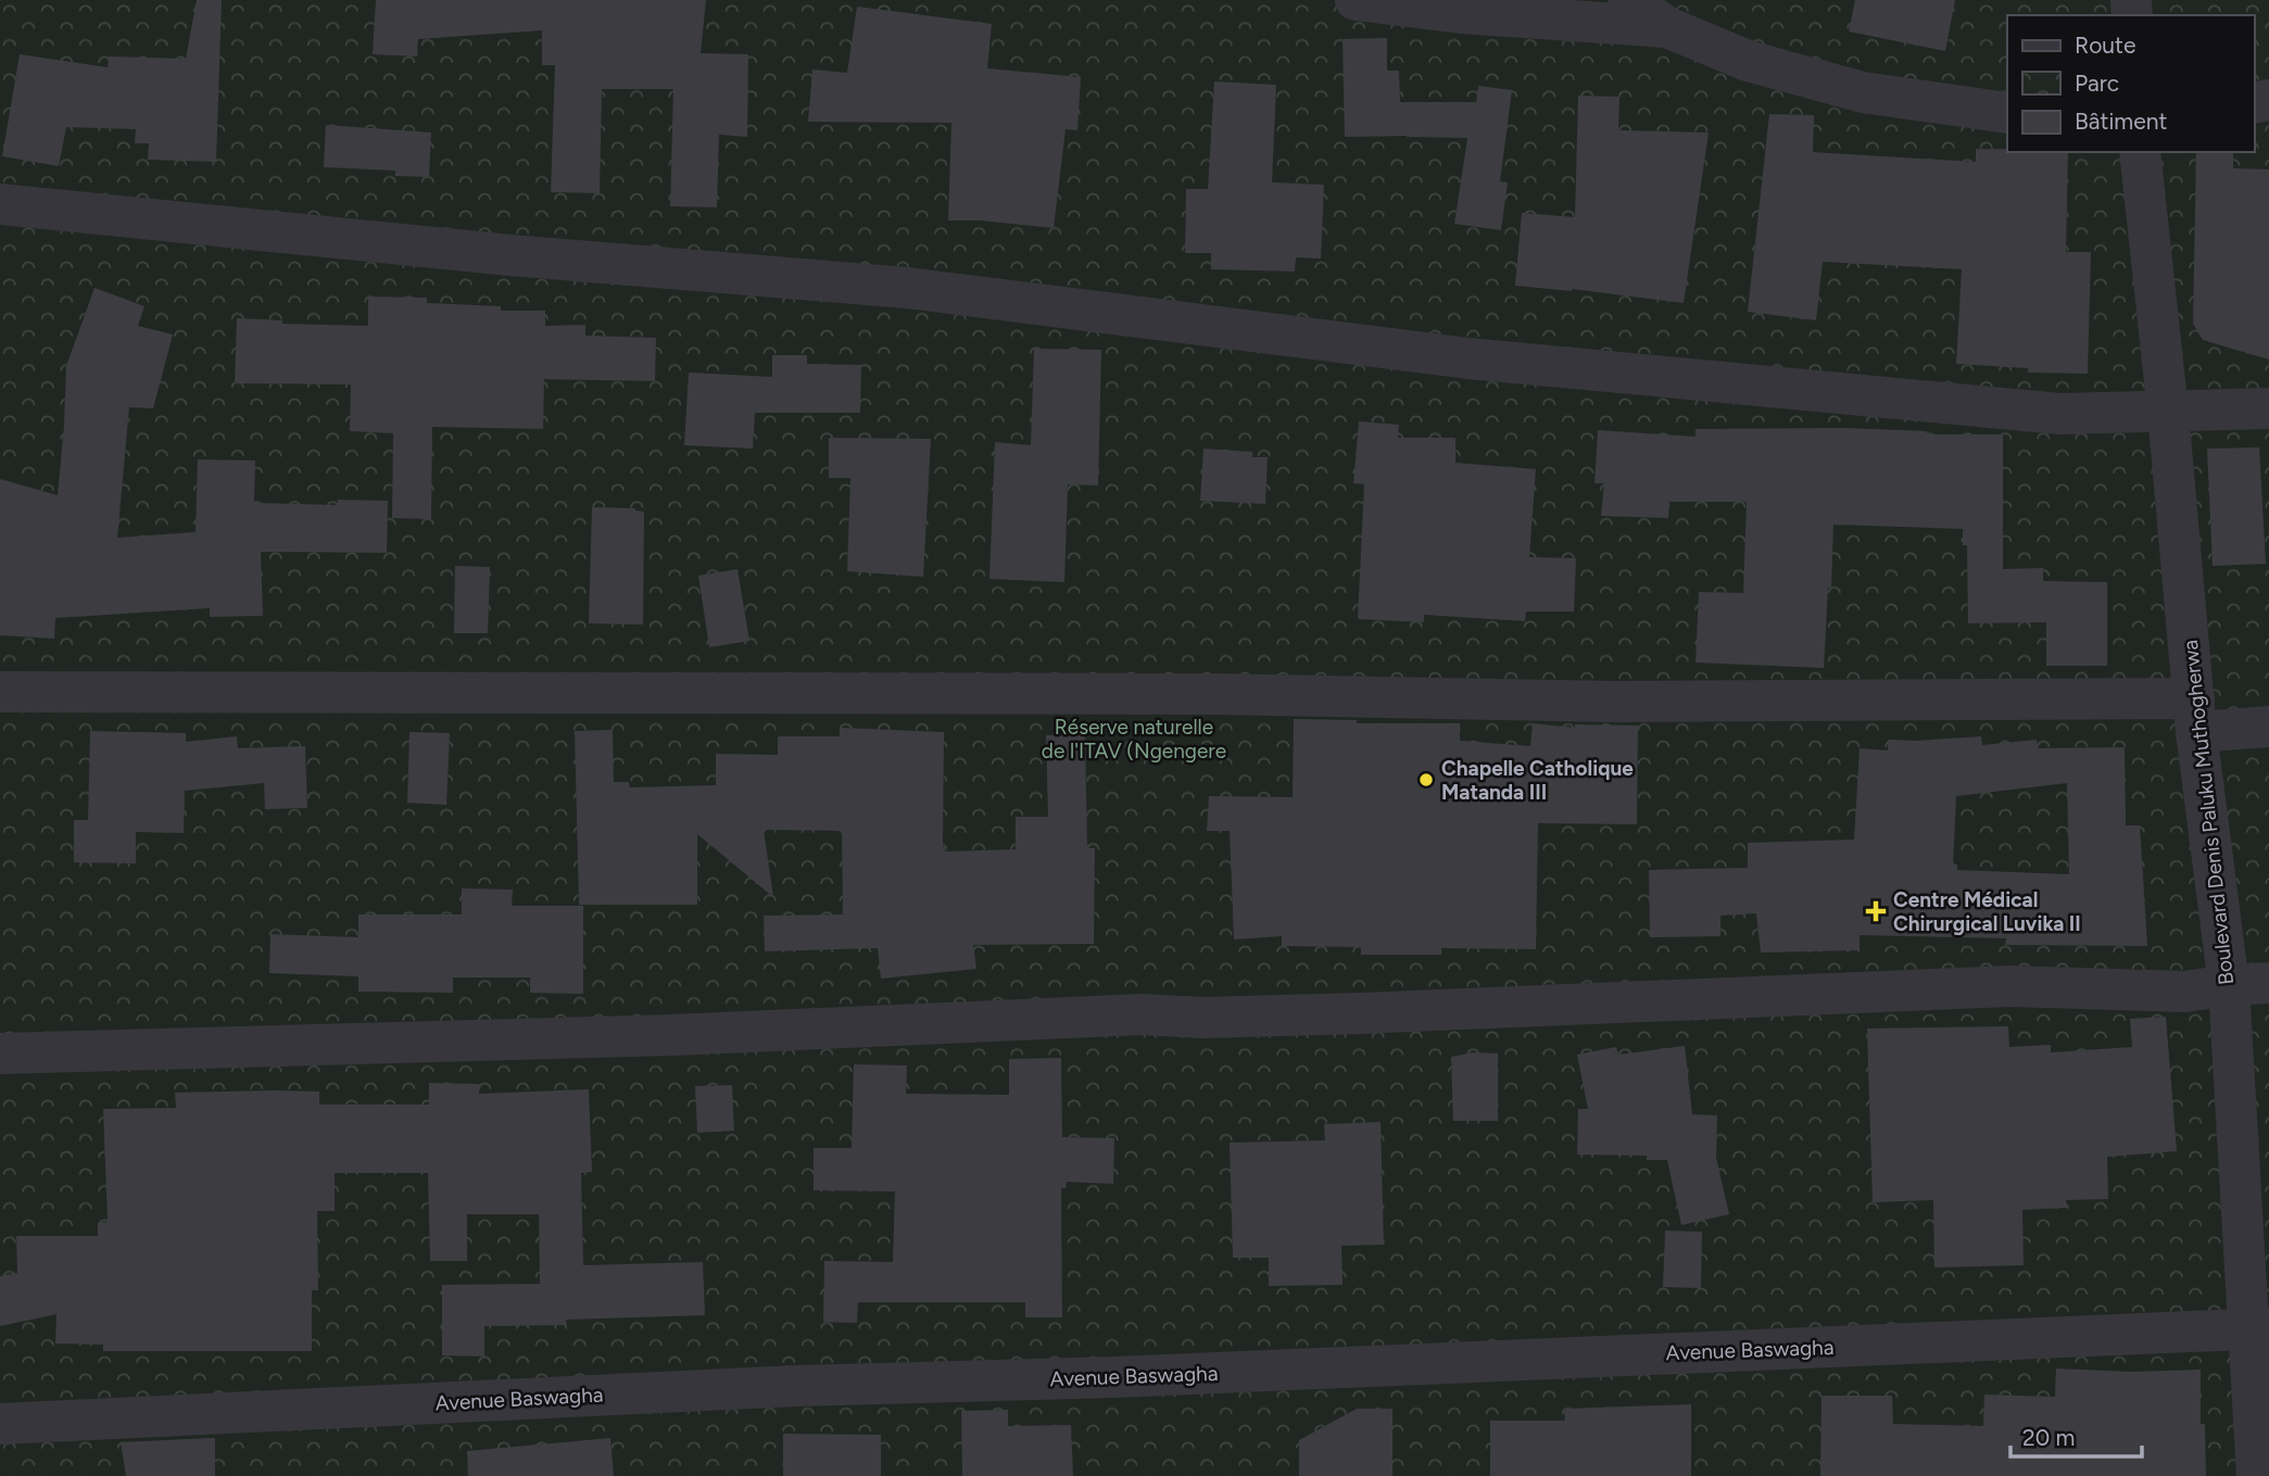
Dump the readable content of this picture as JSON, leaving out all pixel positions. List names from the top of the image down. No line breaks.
{"streets":{"street":["Boulevard Denis Paluku Muthogherwa","Avenue Baswagha"]},"crossings":[["Boulevard Denis Paluku Muthogherwa","Avenue Baswagha"]],"parks":["Réserve naturelle de l'ITAV (Ngengere"],"places":{"other":["Chapelle Catholique Matanda III"],"health":["Centre Médical Chirurgical Luvika II"]},"legend":["Route","Parc","Bâtiment"],"scale_bar":"20 m"}
